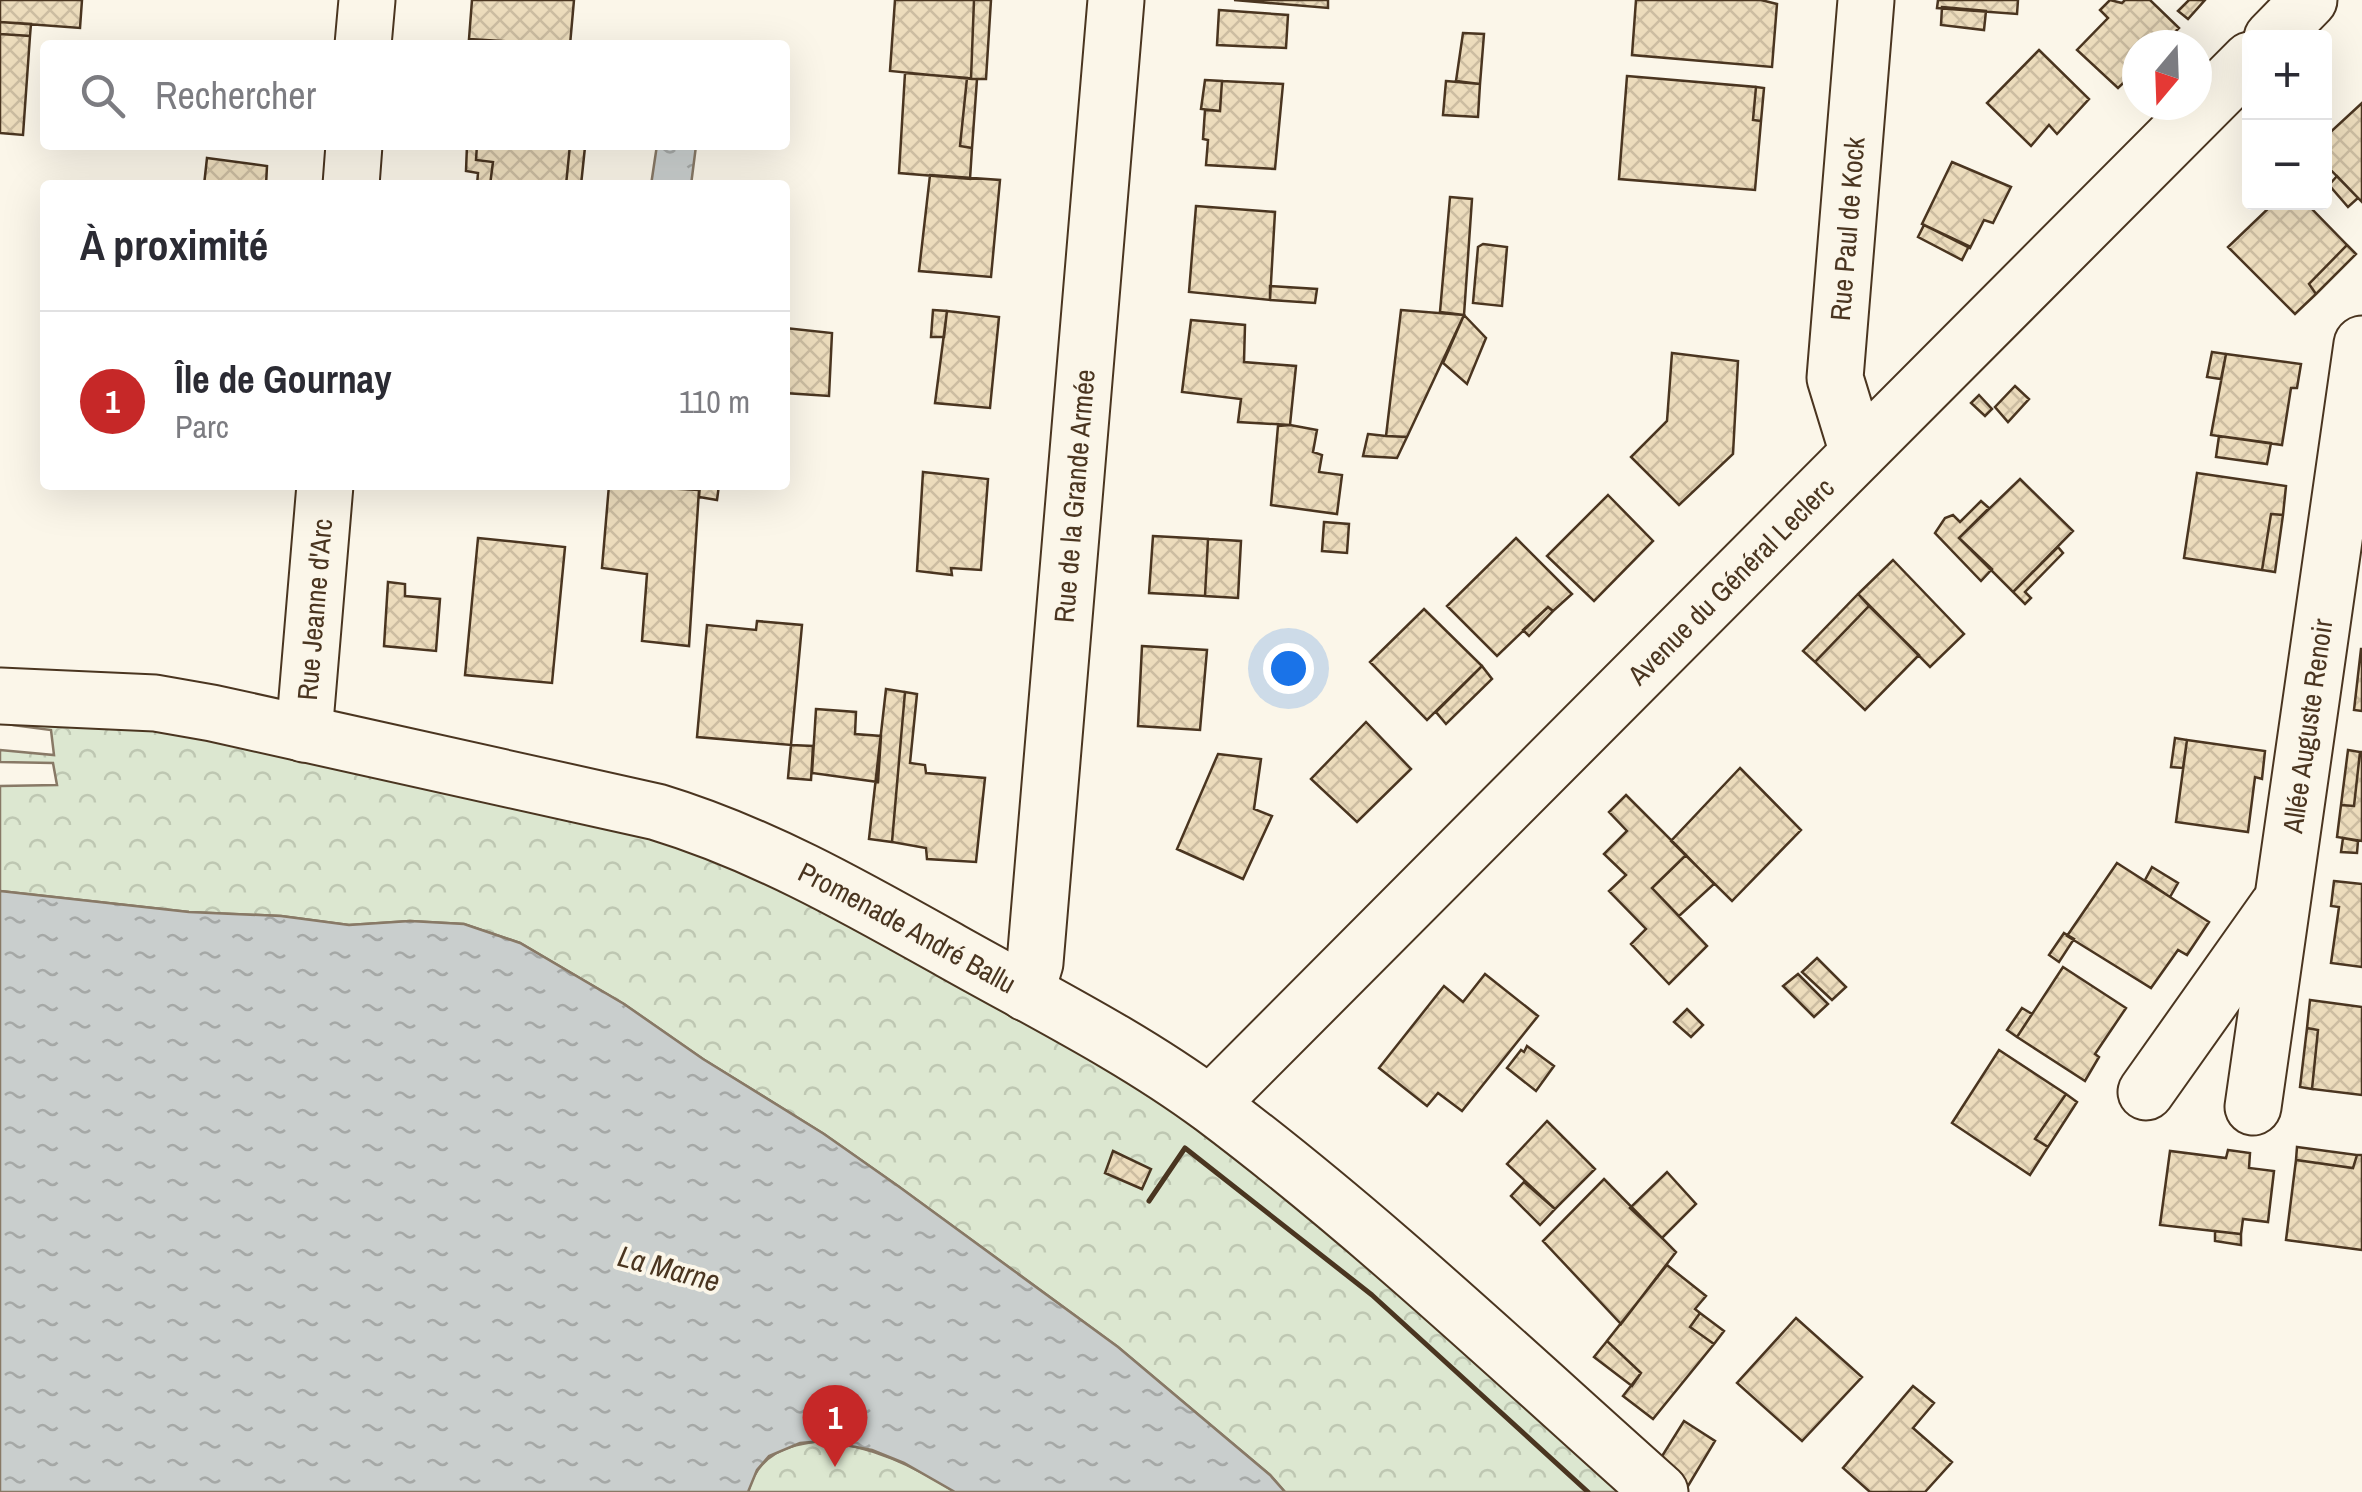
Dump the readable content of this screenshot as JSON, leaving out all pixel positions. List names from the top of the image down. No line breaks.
{"streets":{"street":["Rue Paul de Kock","Rue de la Grande Armée","Avenue du Général Leclerc","Rue Jeanne d'Arc","Allée Auguste Renoir","Promenade André Ballu"]},"crossings":[["Rue Paul de Kock","Avenue du Général Leclerc"],["Rue de la Grande Armée","Promenade André Ballu"],["Avenue du Général Leclerc","Promenade André Ballu"],["Rue Jeanne d'Arc","Promenade André Ballu"]],"water":["La Marne"],"north":"bottom","page":{"map_buttons":["+","−"],"search":"Rechercher","heading":"À proximité","list":[{"mark":"1","name":"Île de Gournay","note":"Parc","value":"110 m"}],"pins":"1"}}
